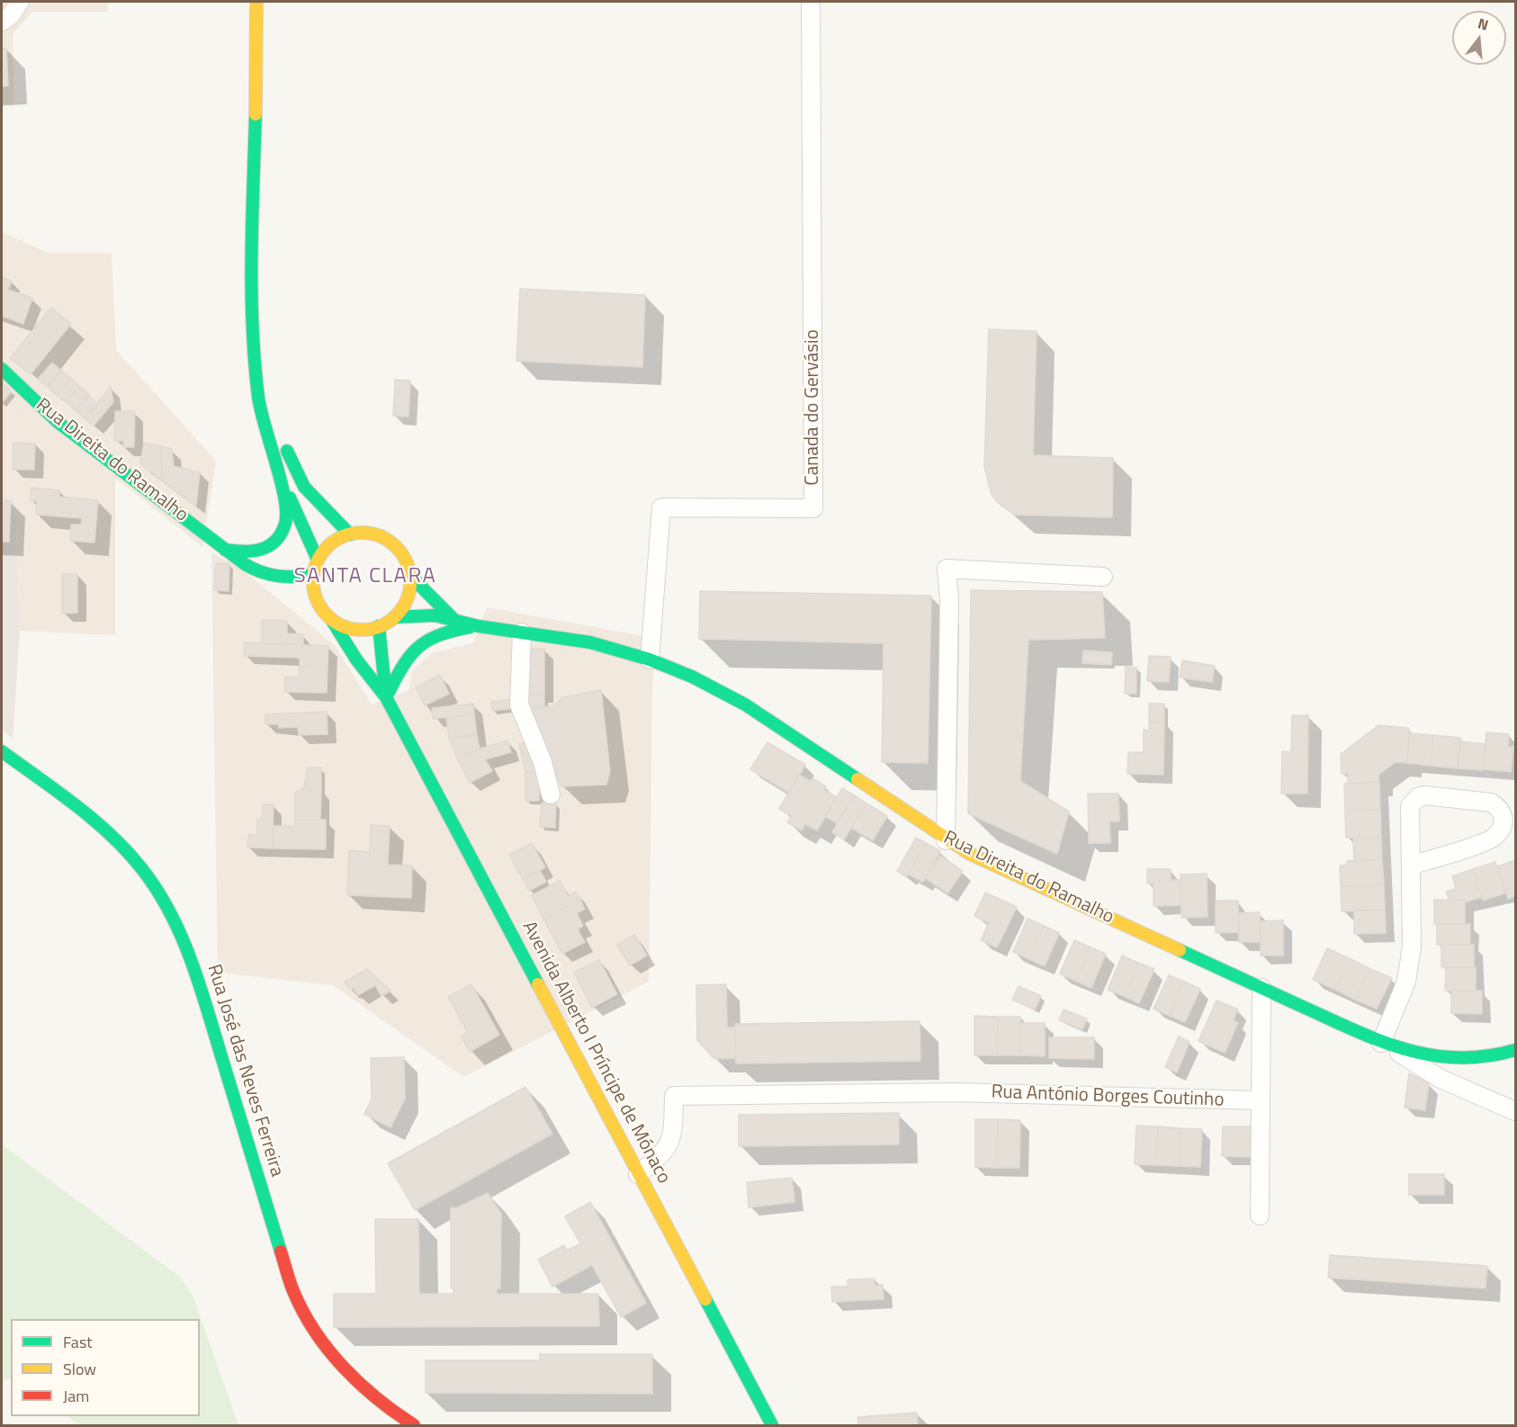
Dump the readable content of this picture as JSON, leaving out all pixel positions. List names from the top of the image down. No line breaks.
{"streets":{"main road":["Rua Direita do Ramalho","Avenida Alberto I Príncipe de Mónaco","Rua José das Neves Ferreira"],"street":["Canada do Gervásio","Rua António Borges Coutinho"]},"crossings":[["Canada do Gervásio","Rua Direita do Ramalho"],["Rua Direita do Ramalho","Avenida Alberto I Príncipe de Mónaco"],["Avenida Alberto I Príncipe de Mónaco","Rua António Borges Coutinho"]],"districts":["SANTA CLARA"],"legend":["Fast","Slow","Jam"],"north":"top"}
